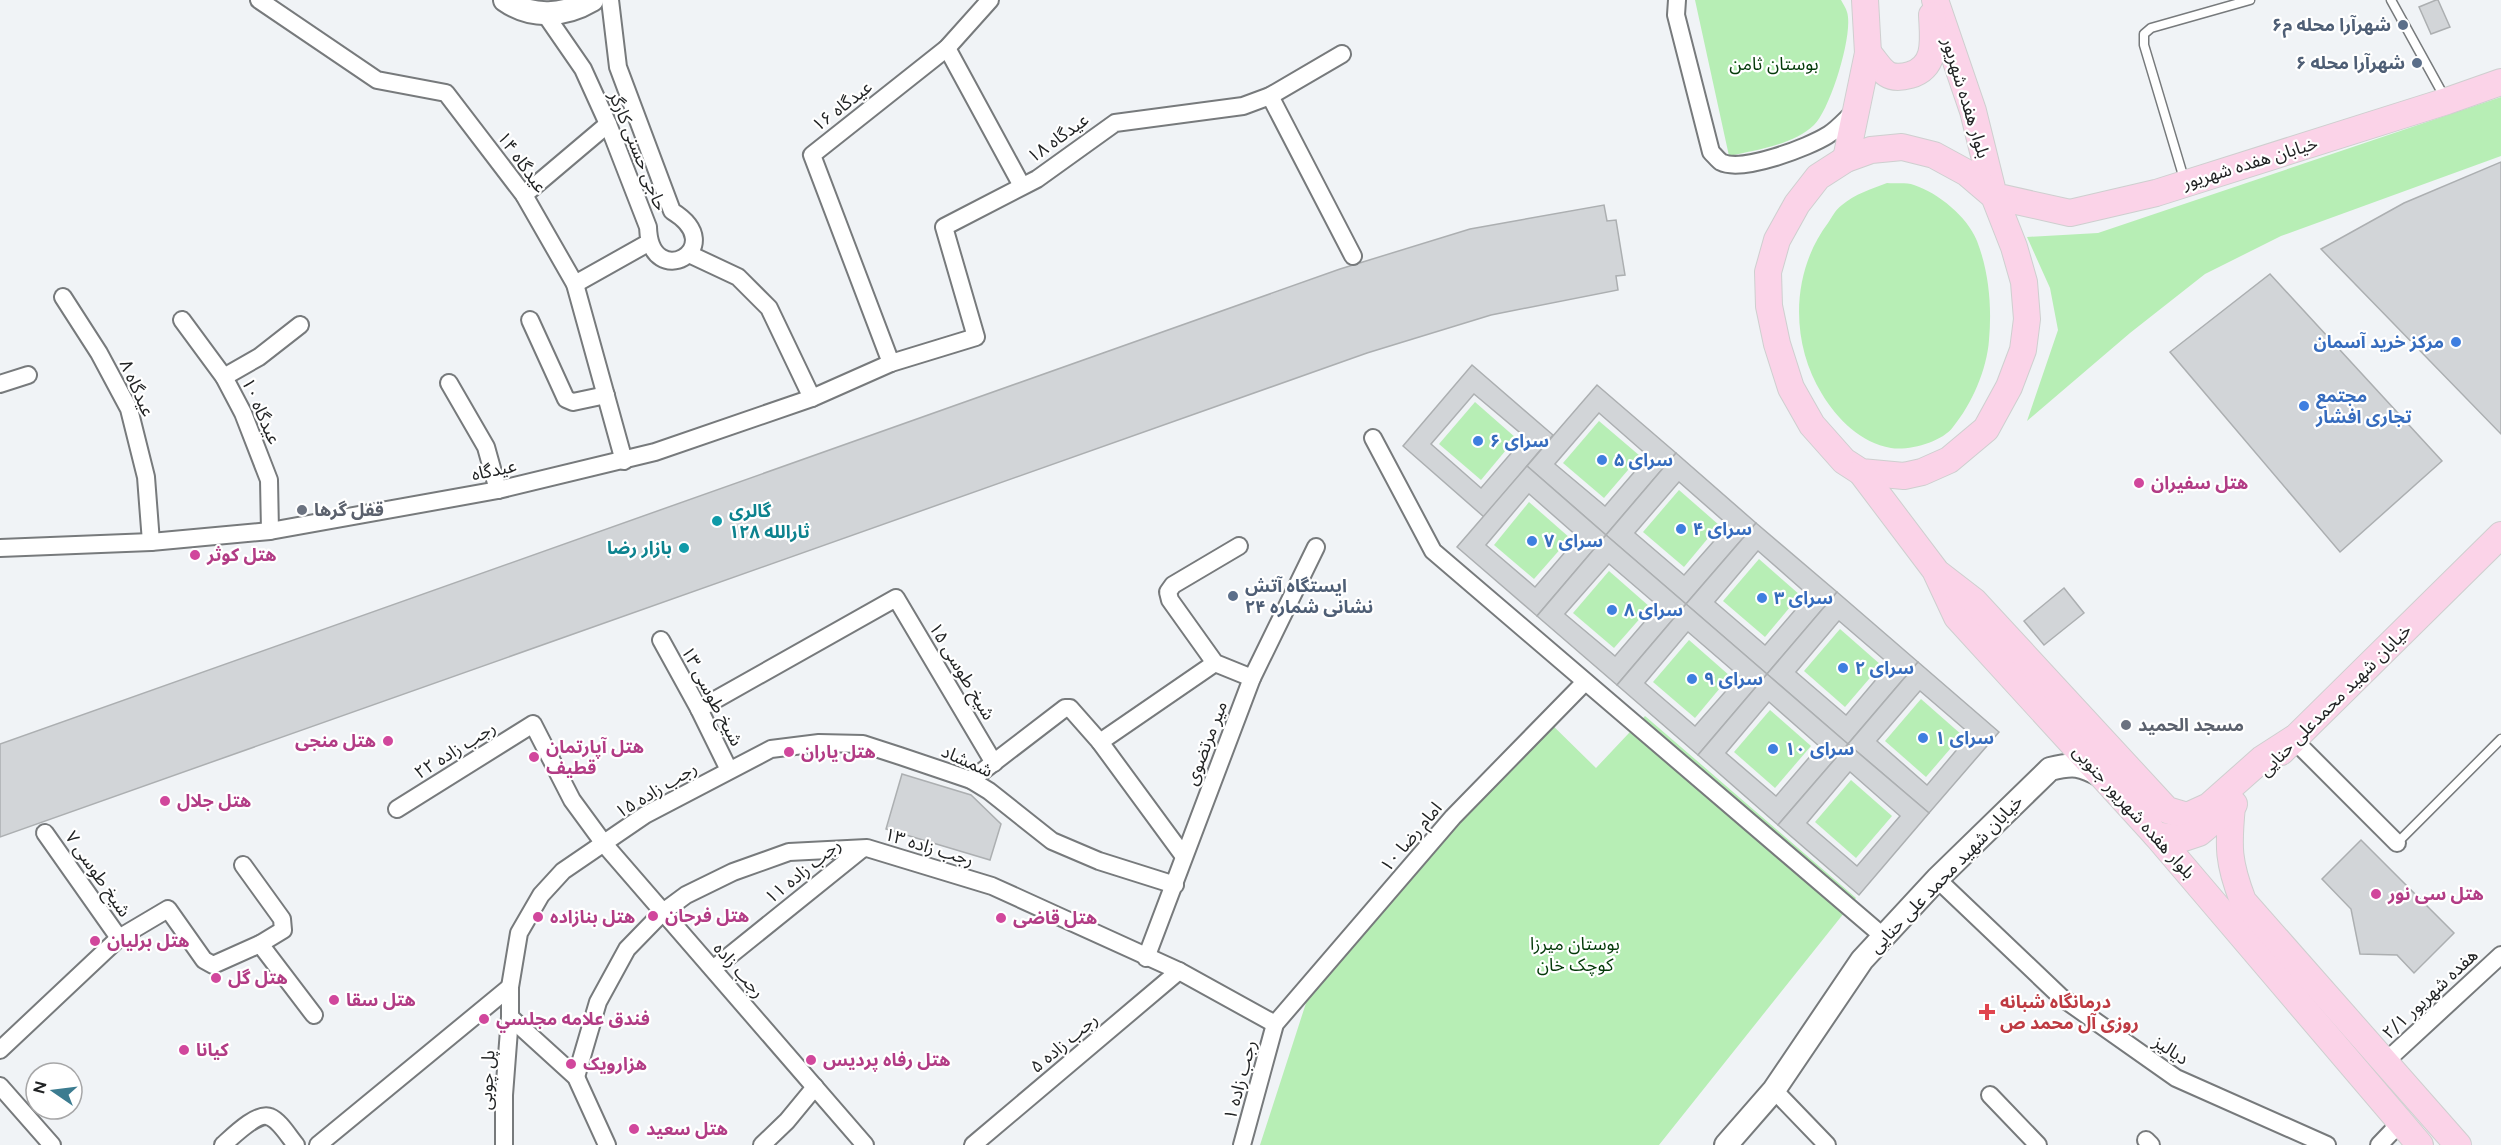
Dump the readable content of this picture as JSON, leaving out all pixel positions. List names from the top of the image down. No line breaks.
{"streets":{"main road":["بلوار هفده شهریور","خیابان هفده شهریور","خیابان شهید محمدعلی حنایی","بلوار هفده شهریور جنوبی","خیابان شهید محمد علی حنایی"],"street":["عیدگاه ۱۶","عیدگاه ۱۸","حاجی حسنی کارگر","عیدگاه ۱۴","عیدگاه ۸","عیدگاه ۱۰","عیدگاه","۱۵ شیخ طوسی","شیخ طوسی ۱۳","میر مرتضوی","رجب زاده ۲۲","شمشاد","رجب زاده ۱۵","امام رضا ۱۰","رجب زاده ۱۳","رجب زاده ۱۱","شیخ طوسی ۷","رجب زاده","هفده شهریور ۲/۱","رجب زاده ۵","دیالیز","پل چوبی","رجب زاده ۱"]},"crossings":[["بلوار هفده شهریور","خیابان هفده شهریور"],["بلوار هفده شهریور","بلوار هفده شهریور جنوبی"],["عیدگاه ۱۶","عیدگاه"],["عیدگاه ۱۸","عیدگاه"],["عیدگاه ۱۴","عیدگاه"],["خیابان هفده شهریور","بلوار هفده شهریور جنوبی"],["عیدگاه ۸","عیدگاه"],["عیدگاه ۱۰","عیدگاه"],["۱۵ شیخ طوسی","شیخ طوسی ۱۳"],["شیخ طوسی ۱۳","شمشاد"],["شیخ طوسی ۱۳","رجب زاده ۱۵"],["خیابان شهید محمدعلی حنایی","بلوار هفده شهریور جنوبی"],["میر مرتضوی","شمشاد"],["میر مرتضوی","رجب زاده ۱۳"],["رجب زاده ۲۲","رجب زاده"],["شمشاد","رجب زاده ۱۵"],["رجب زاده ۱۵","رجب زاده"],["رجب زاده ۱۵","پل چوبی"],["بلوار هفده شهریور جنوبی","خیابان شهید محمد علی حنایی"],["امام رضا ۱۰","رجب زاده ۱۳"],["امام رضا ۱۰","رجب زاده ۱"],["رجب زاده ۱۳","رجب زاده ۱۱"],["رجب زاده ۱۳","رجب زاده"],["رجب زاده ۱۳","رجب زاده ۵"],["رجب زاده ۱۳","رجب زاده ۱"],["رجب زاده ۱۱","رجب زاده"],["خیابان شهید محمد علی حنایی","دیالیز"]],"parks":["بوستان ثامن","بوستان میرزا کوچک خان"],"places":{"other":["شهرآرا محله م۶","شهرآرا محله ۶","مرکز خرید آسمان","مجتمع تجاری افشار","سرای ۶","سرای ۵","هتل سفیران","قفل گرها","گالری ثارالله ۱۲۸","سرای ۴","سرای ۷","بازار رضا","هتل کوثر","ایستگاه آتش نشانی شماره ۲۴","سرای ۳","سرای ۸","سرای ۲","سرای ۹","مسجد الحمید","سرای ۱","هتل منجی","سرای ۱۰","هتل یاران","هتل آپارتمان قطیف","هتل جلال","هتل سی نور","هتل فرحان","هتل بنازاده","هتل قاضی","هتل برلیان","هتل گل","هتل سقا","فندق علامه مجلسي","كيانا","هتل رفاه پردیس","هزارویک","هتل سعید"],"health":["درمانگاه شبانه روزی آل محمد ص"]},"north":"left"}
